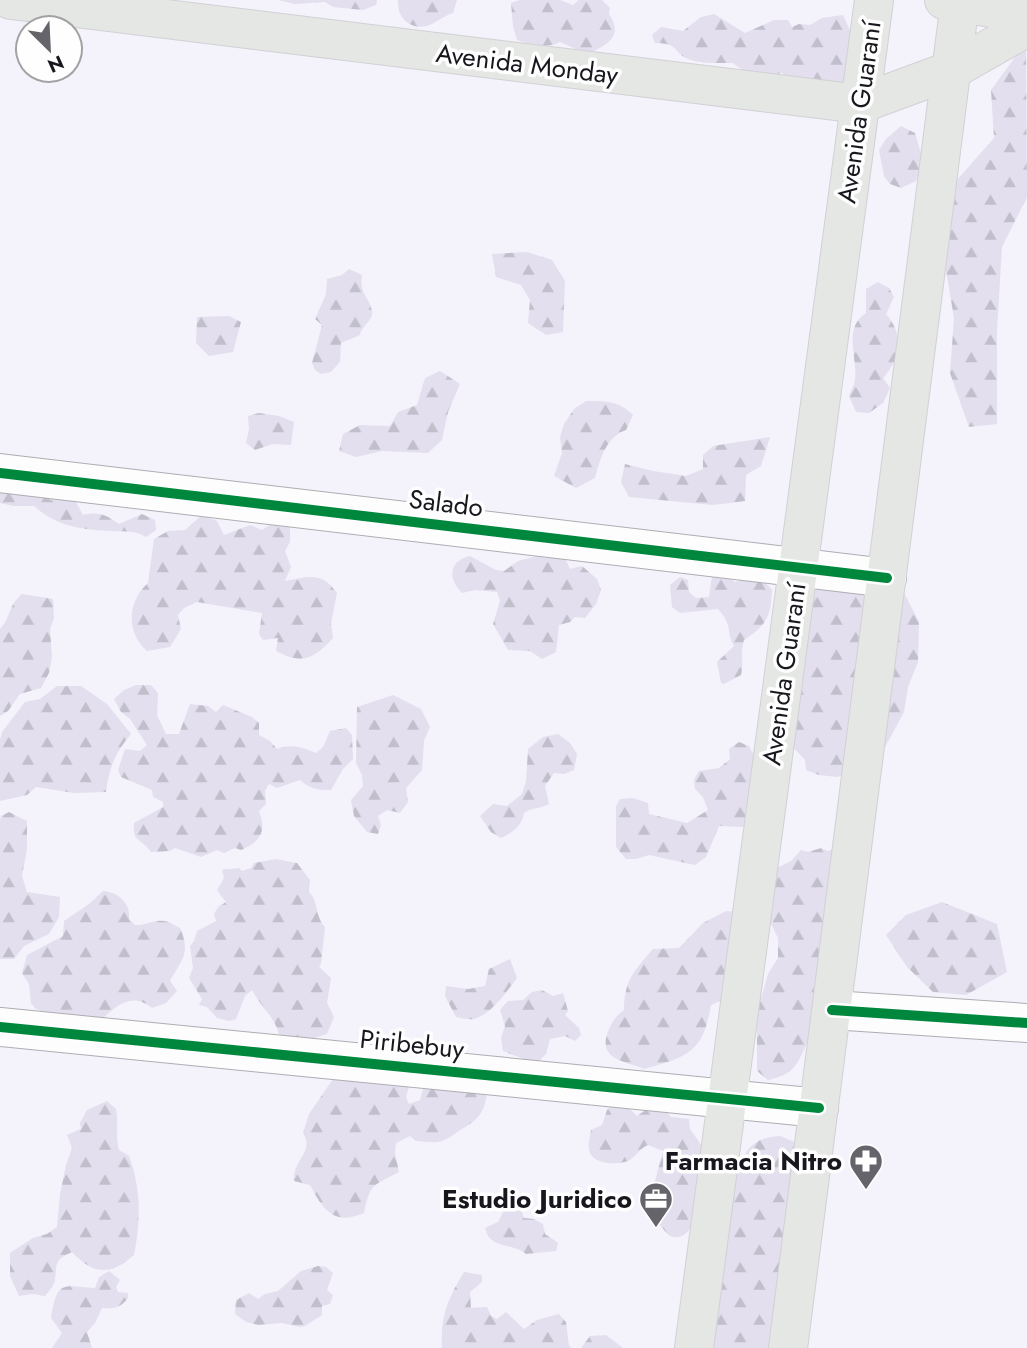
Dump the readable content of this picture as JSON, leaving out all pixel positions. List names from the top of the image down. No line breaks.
{"streets":{"main road":["Avenida Monday","Avenida Guaraní"],"street":["Salado","Piribebuy"]},"crossings":[["Avenida Monday","Avenida Guaraní"],["Avenida Guaraní","Salado"],["Avenida Guaraní","Piribebuy"]],"places":{"pharmacy":["Farmacia Nitro"],"office":["Estudio Juridico"]},"north":"bottom right"}
